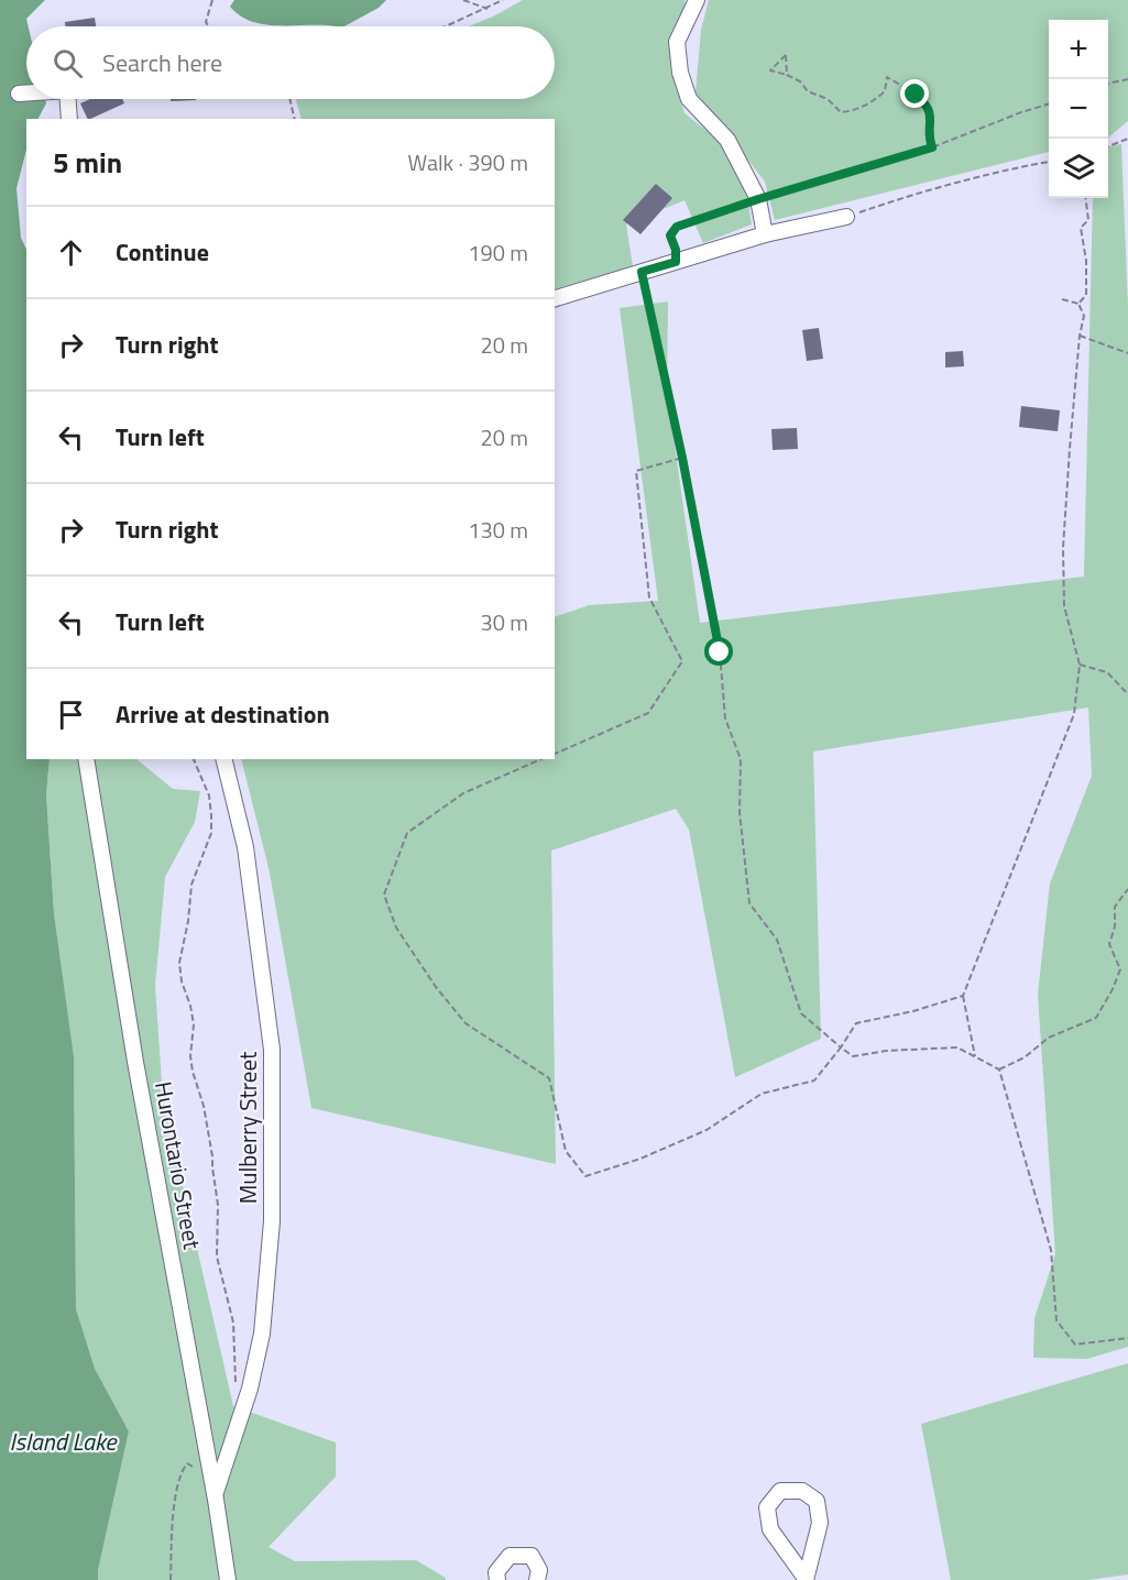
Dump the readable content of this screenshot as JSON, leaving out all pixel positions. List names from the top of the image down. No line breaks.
{"streets":{"street":["Mulberry Street","Hurontario Street"]},"crossings":[["Mulberry Street","Hurontario Street"]],"water":["Island Lake"],"page":{"map_buttons":["+","−"],"search":"Search here","heading":["5 min","Walk · 390 m"],"list":[["Continue","190 m"],["Turn right","20 m"],["Turn left","20 m"],["Turn right","130 m"],["Turn left","30 m"],"Arrive at destination"]}}
